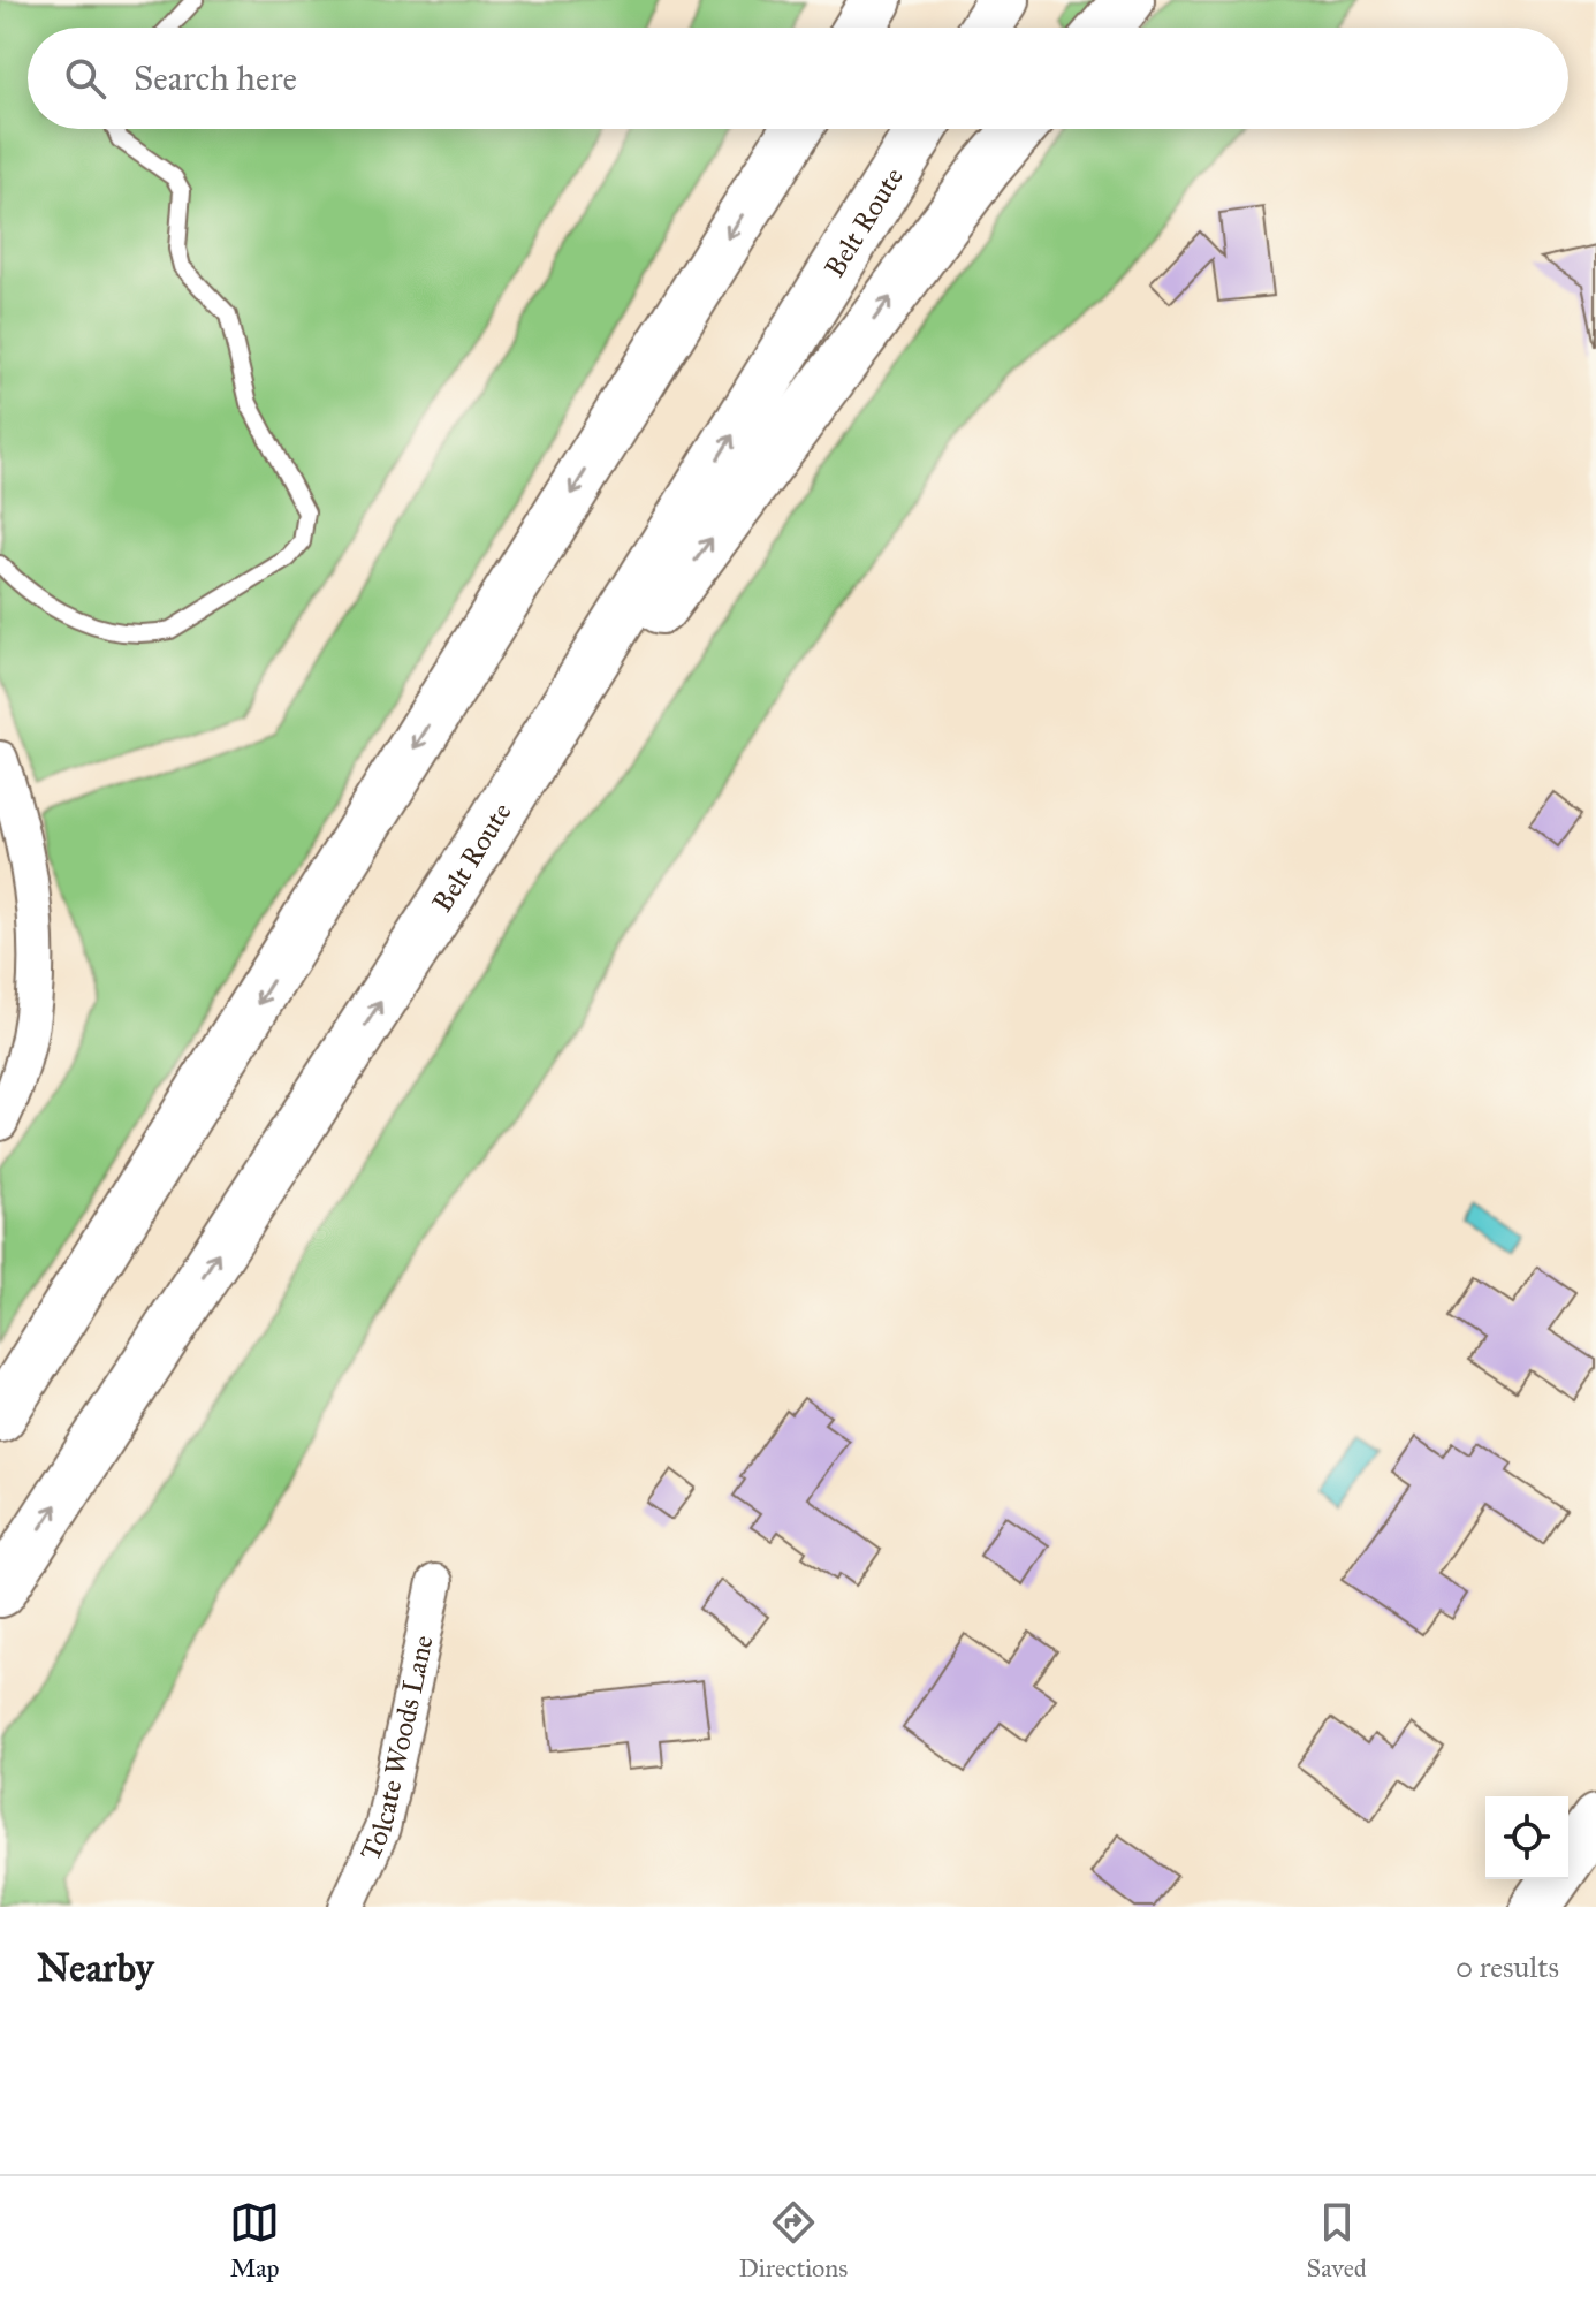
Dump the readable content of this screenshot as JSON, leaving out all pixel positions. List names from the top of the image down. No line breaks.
{"streets":{"highway":["Belt Route"],"street":["Tolcate Woods Lane"]},"page":{"search":"Search here","heading":["Nearby","0 results"],"nav":["Map","Directions","Saved"]}}
